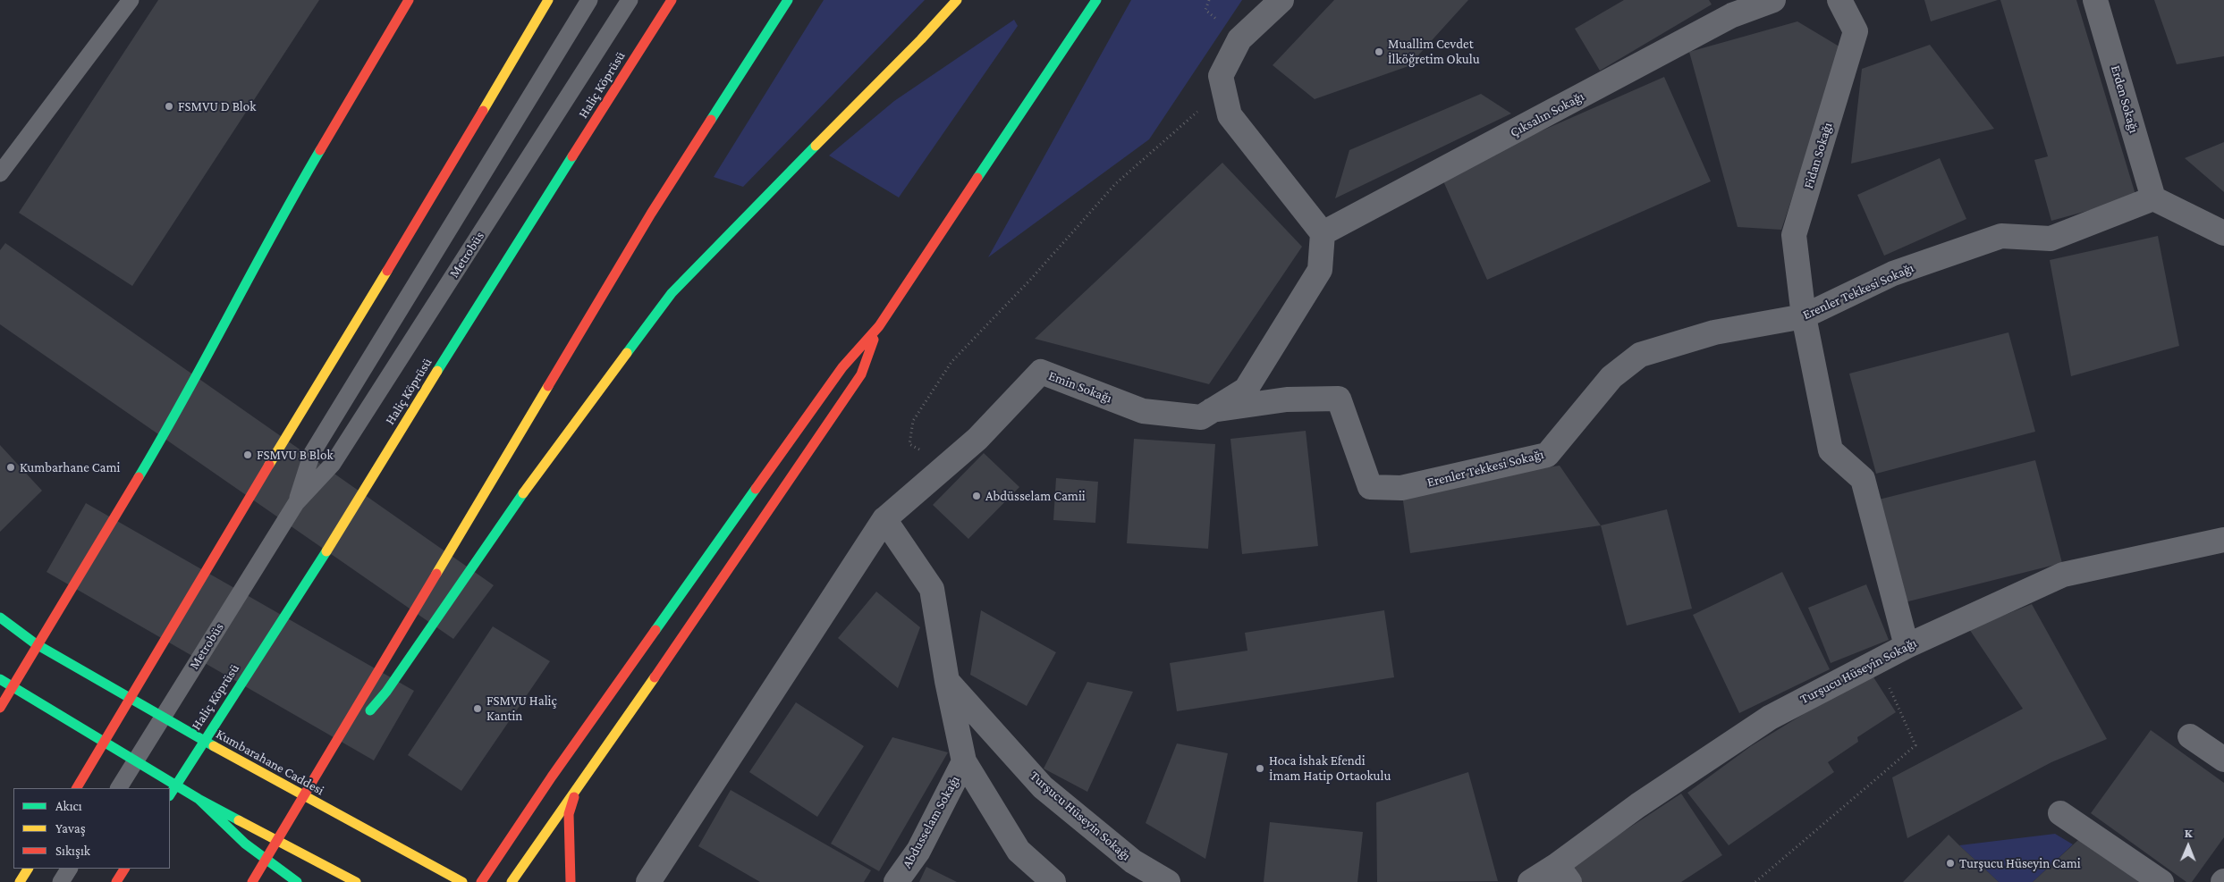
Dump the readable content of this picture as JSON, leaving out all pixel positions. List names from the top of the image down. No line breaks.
{"streets":{"main road":["Haliç Köprüsü","Kumbarahane Caddesi"],"street":["Erden Sokağı","Çıksalın Sokağı","Fidan Sokağı","Erenler Tekkesi Sokağı","Emin Sokağı","Turşucu Hüseyin Sokağı","Abdusselam Sokağı"],"lane":["Metrobüs"]},"crossings":[["Erden Sokağı","Erenler Tekkesi Sokağı"],["Çıksalın Sokağı","Emin Sokağı"],["Fidan Sokağı","Erenler Tekkesi Sokağı"],["Fidan Sokağı","Turşucu Hüseyin Sokağı"],["Erenler Tekkesi Sokağı","Emin Sokağı"]],"places":["Muallim Cevdet İlköğretim Okulu","FSMVU D Blok","FSMVU B Blok","Kumbarhane Cami","Abdüsselam Camii","FSMVU Haliç Kantin","Hoca İshak Efendi İmam Hatip Ortaokulu","Turşucu Hüseyin Cami"],"legend":["Akıcı","Yavaş","Sıkışık"],"north":"top"}
